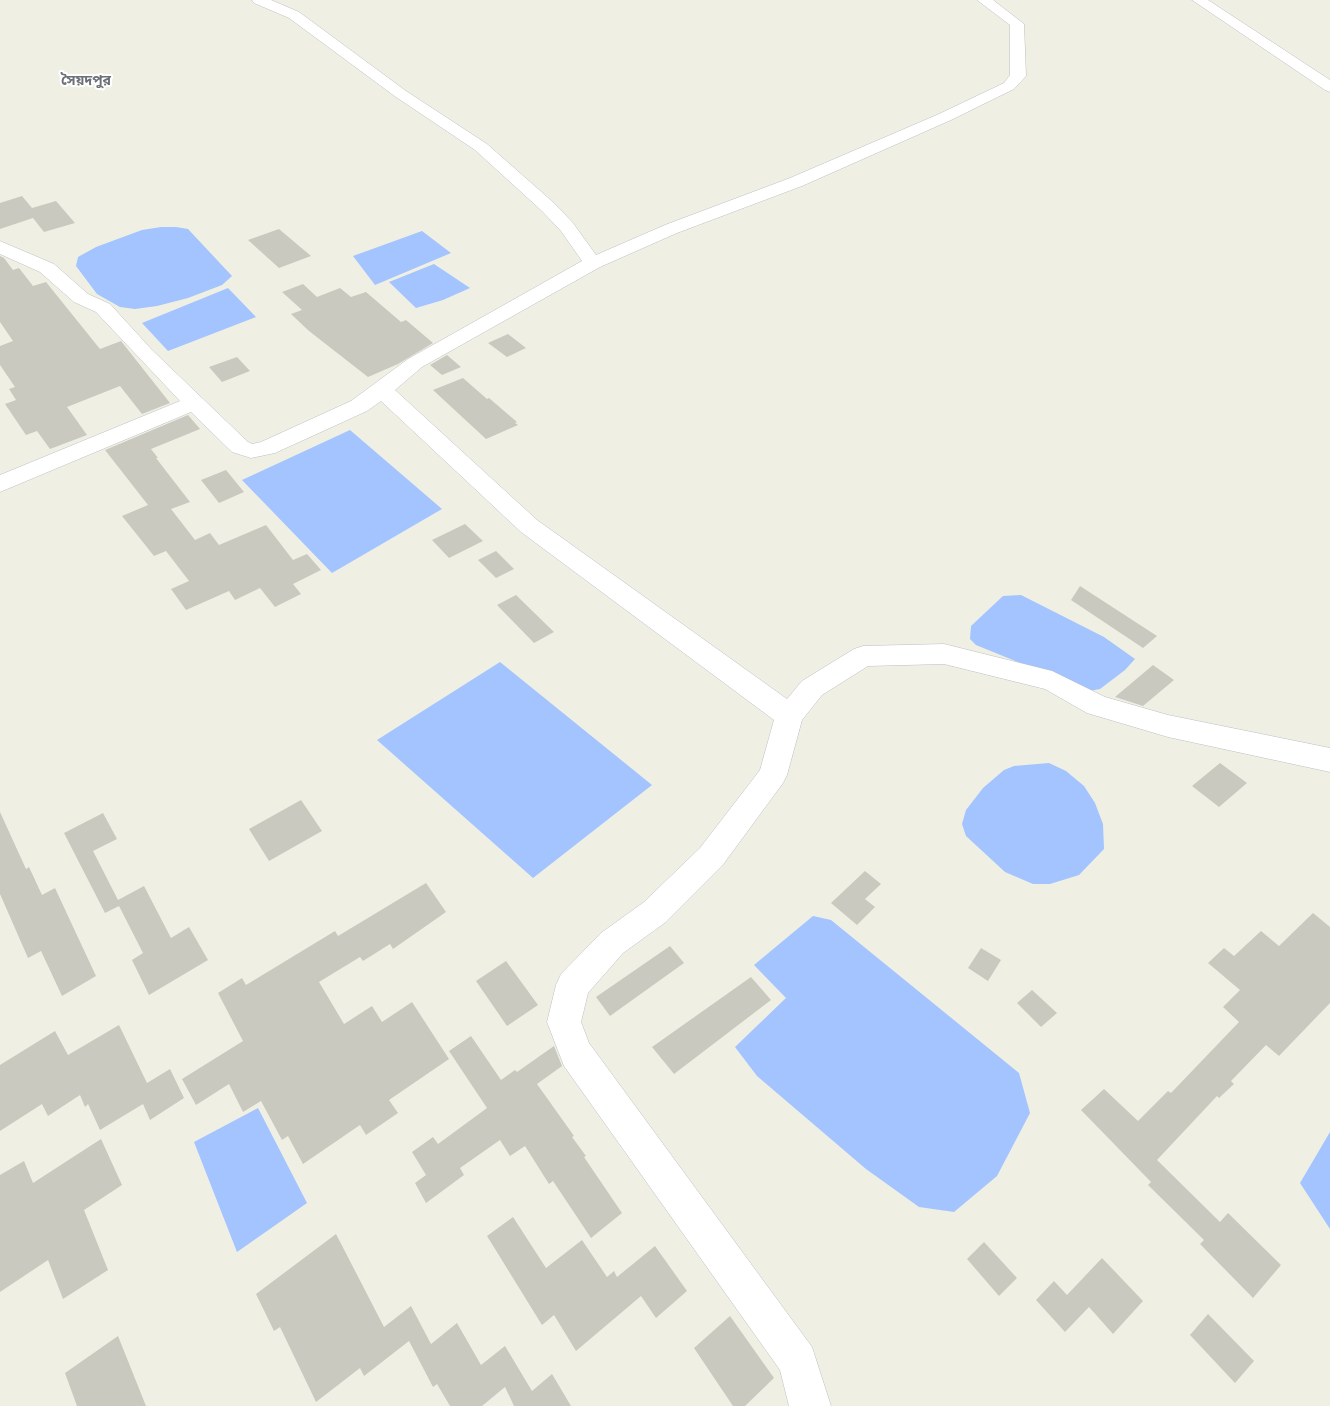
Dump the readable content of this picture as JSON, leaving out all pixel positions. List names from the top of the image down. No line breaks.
{"districts":["সৈয়দপুর"]}
